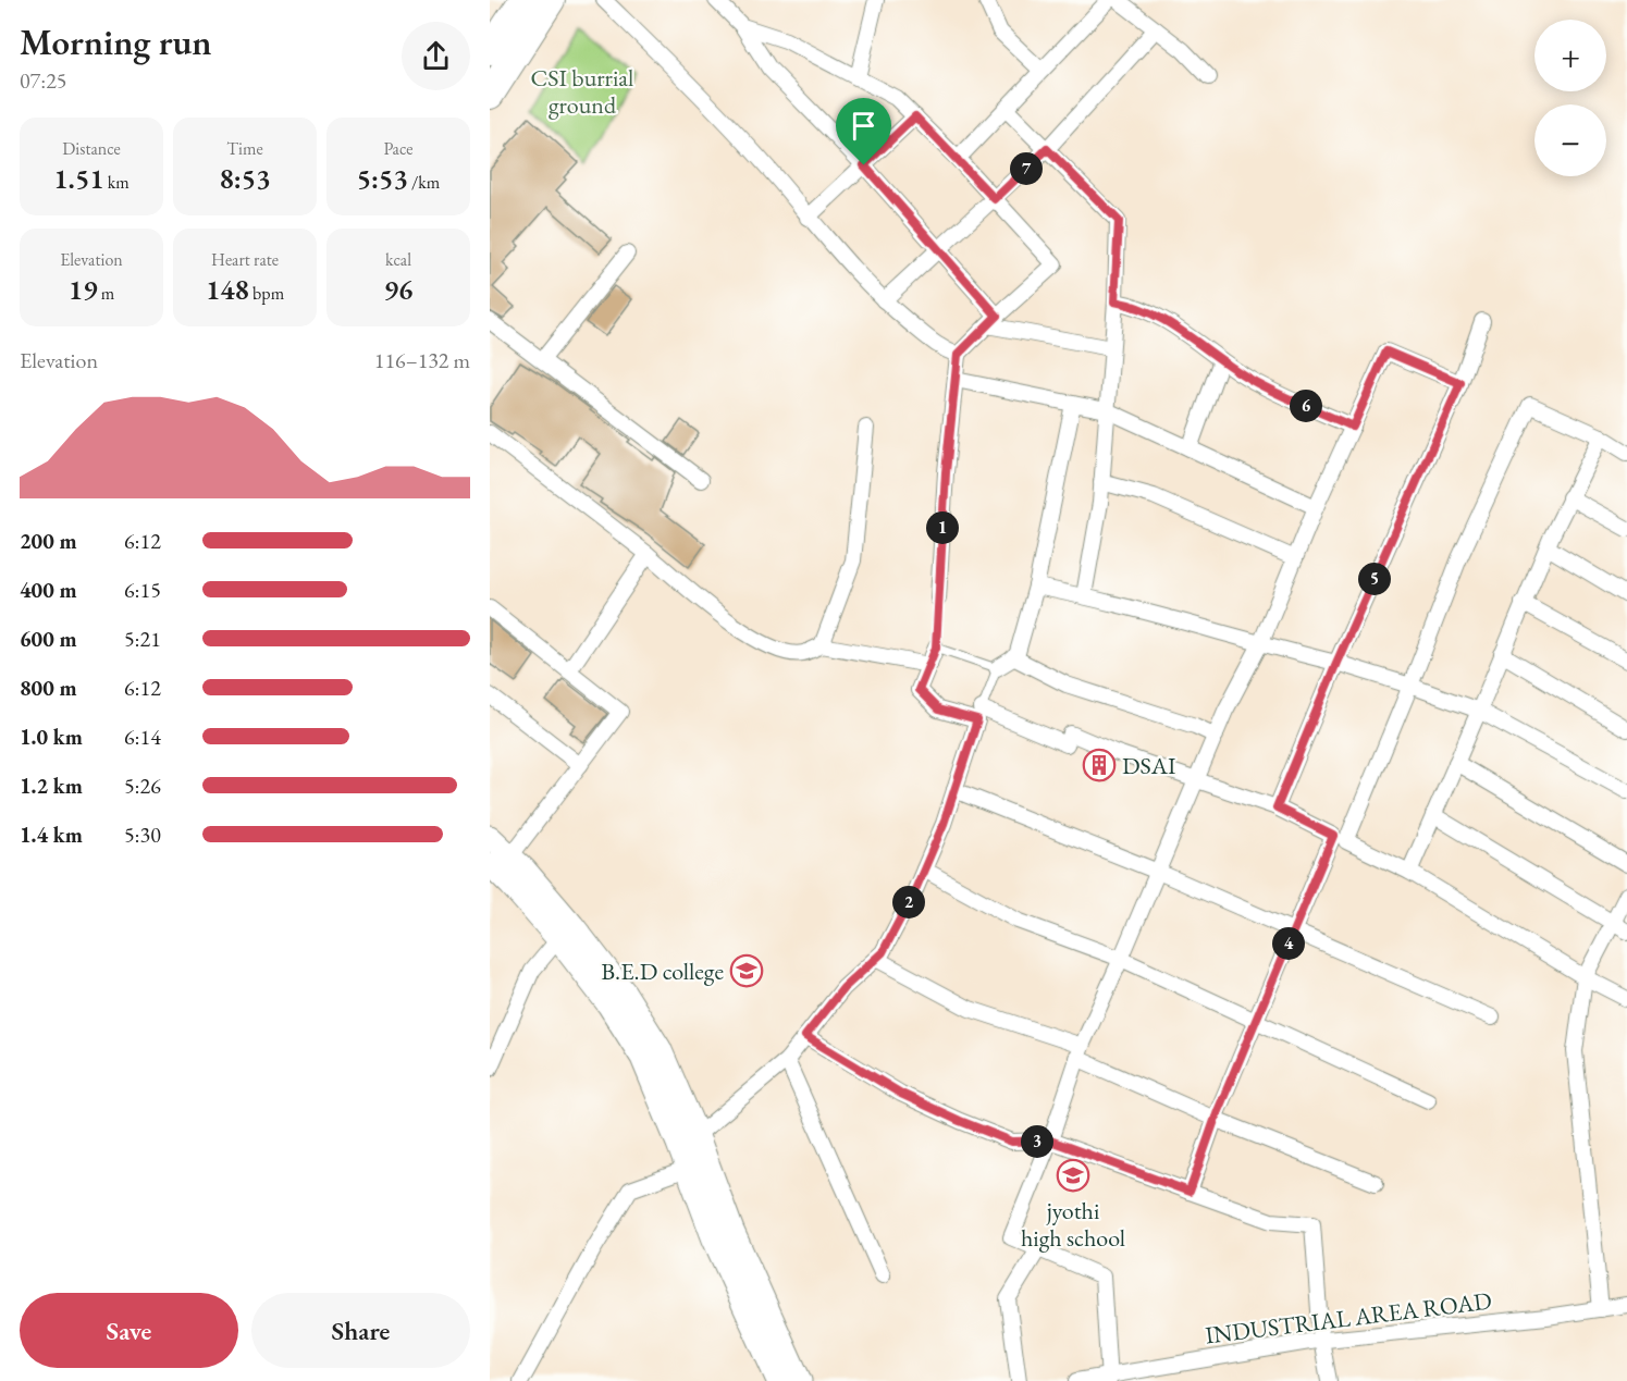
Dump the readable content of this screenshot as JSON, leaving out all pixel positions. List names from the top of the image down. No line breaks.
{"streets":{"street":["INDUSTRIAL AREA ROAD"]},"parks":["CSI burrial ground"],"places":{"building":["DSAI"],"school or university":["B.E.D college","jyothi high school"]},"page":{"heading":["Morning run","07:25"],"map_buttons":["+","−"],"stats":[["Distance","1.51 km"],["Time","8:53"],["Pace","5:53 /km"],["Elevation","19 m"],["Heart rate","148 bpm"],["kcal","96"]],"pins":["7","6","1","5","2","4","3"],"chart":["Elevation","116–132 m"],"list":[{"name":"200 m","note":"6:12"},{"name":"400 m","note":"6:15"},{"name":"600 m","note":"5:21"},{"name":"800 m","note":"6:12"},{"name":"1.0 km","note":"6:14"},{"name":"1.2 km","note":"5:26"},{"name":"1.4 km","note":"5:30"}],"buttons":["Save","Share"]}}
